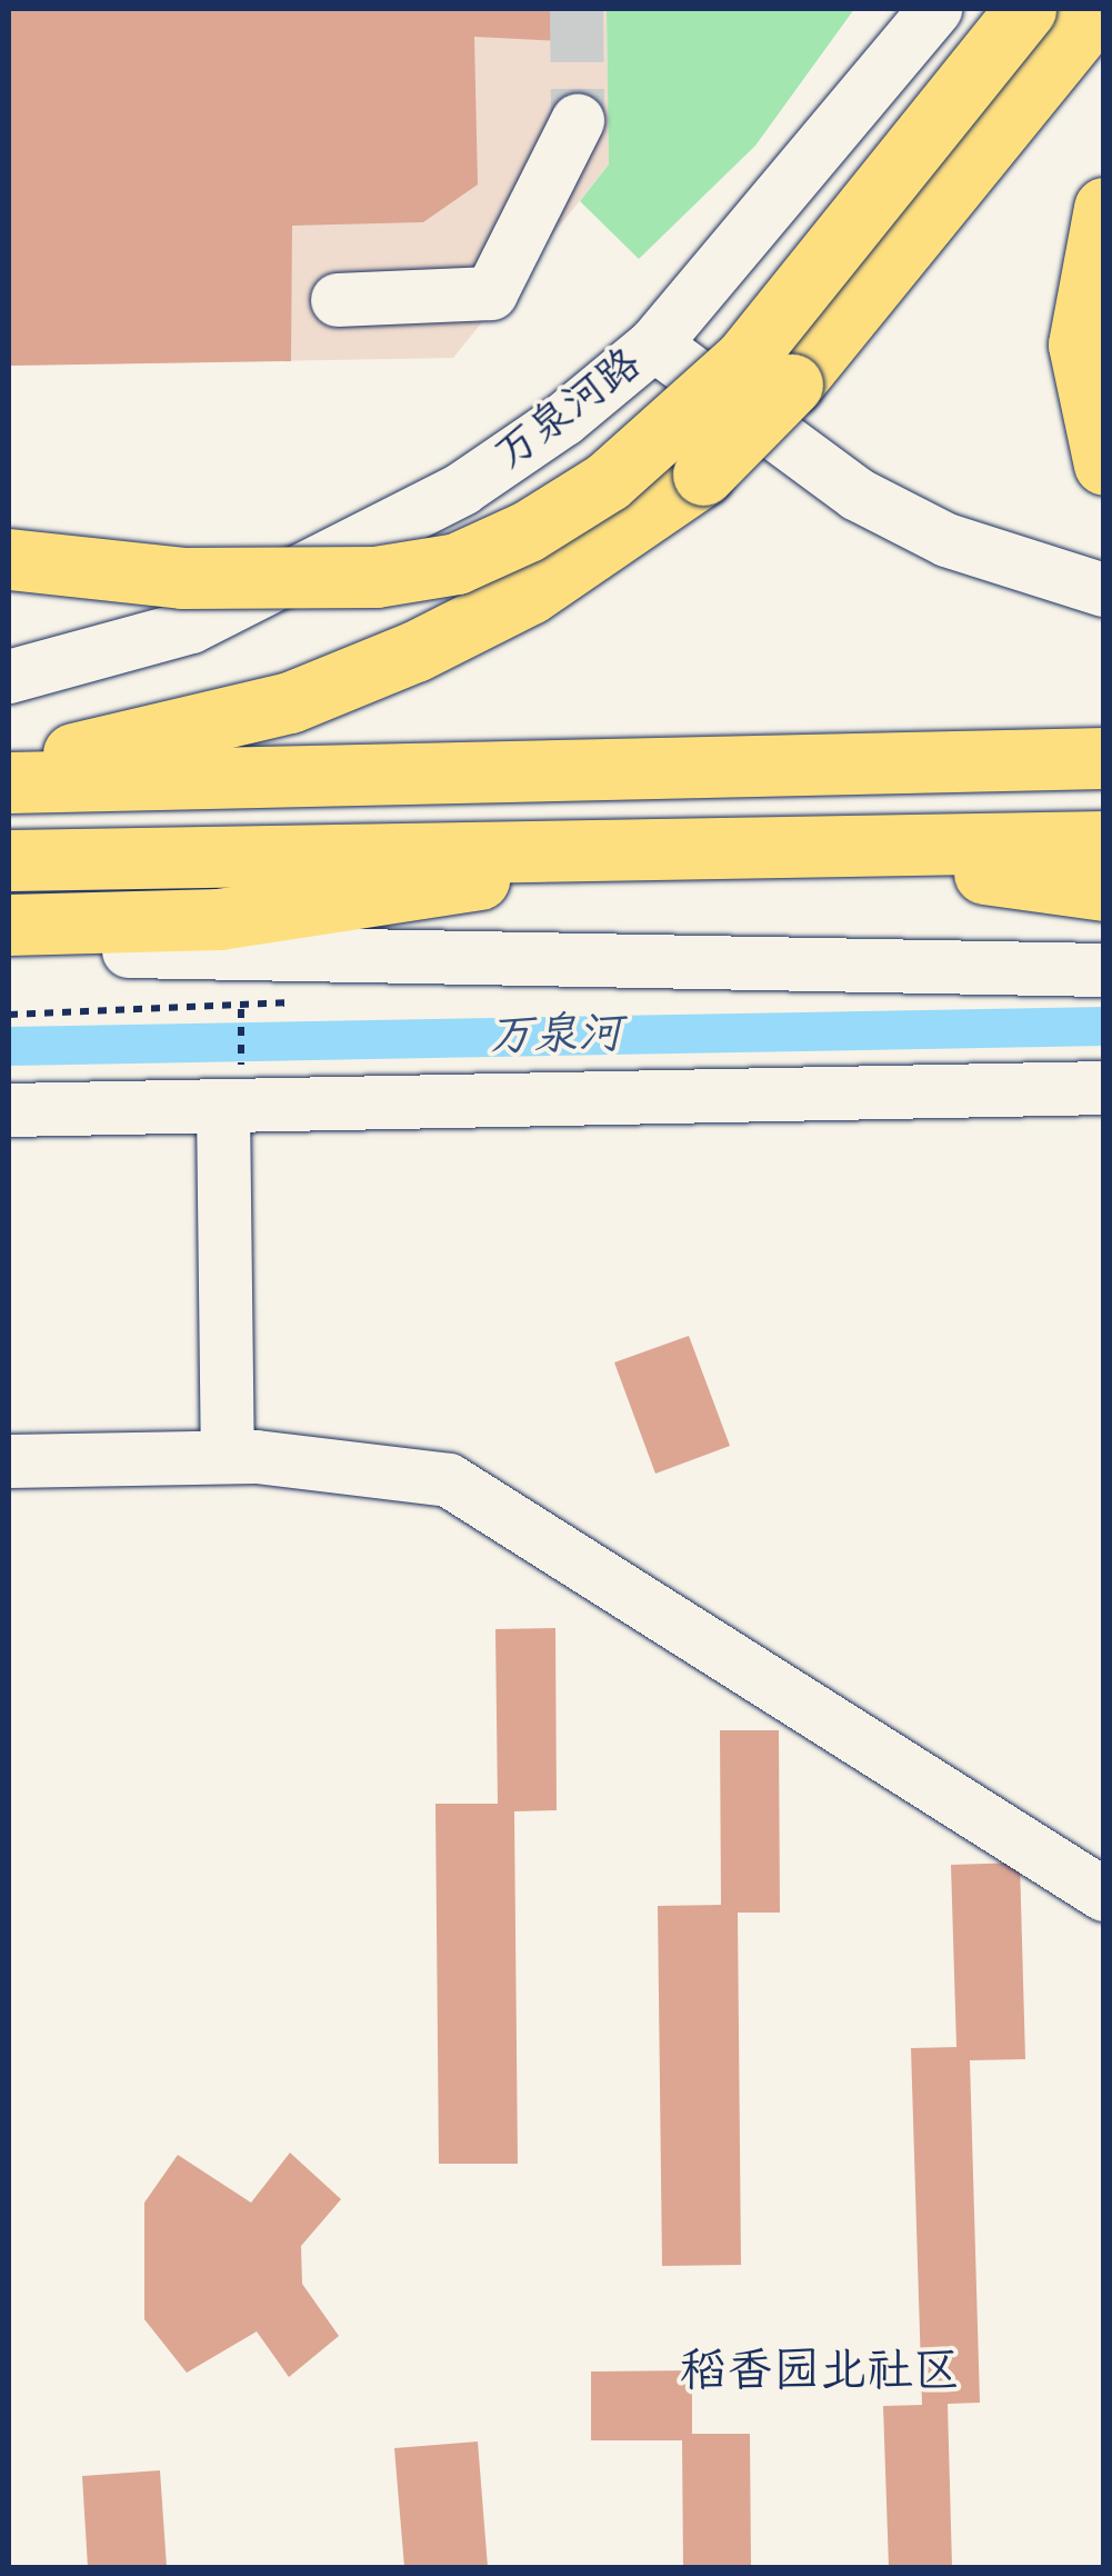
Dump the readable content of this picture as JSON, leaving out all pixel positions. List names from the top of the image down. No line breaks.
{"streets":{"street":["万泉河路"]},"districts":["稻香园北社区"],"water":["万泉河"]}
